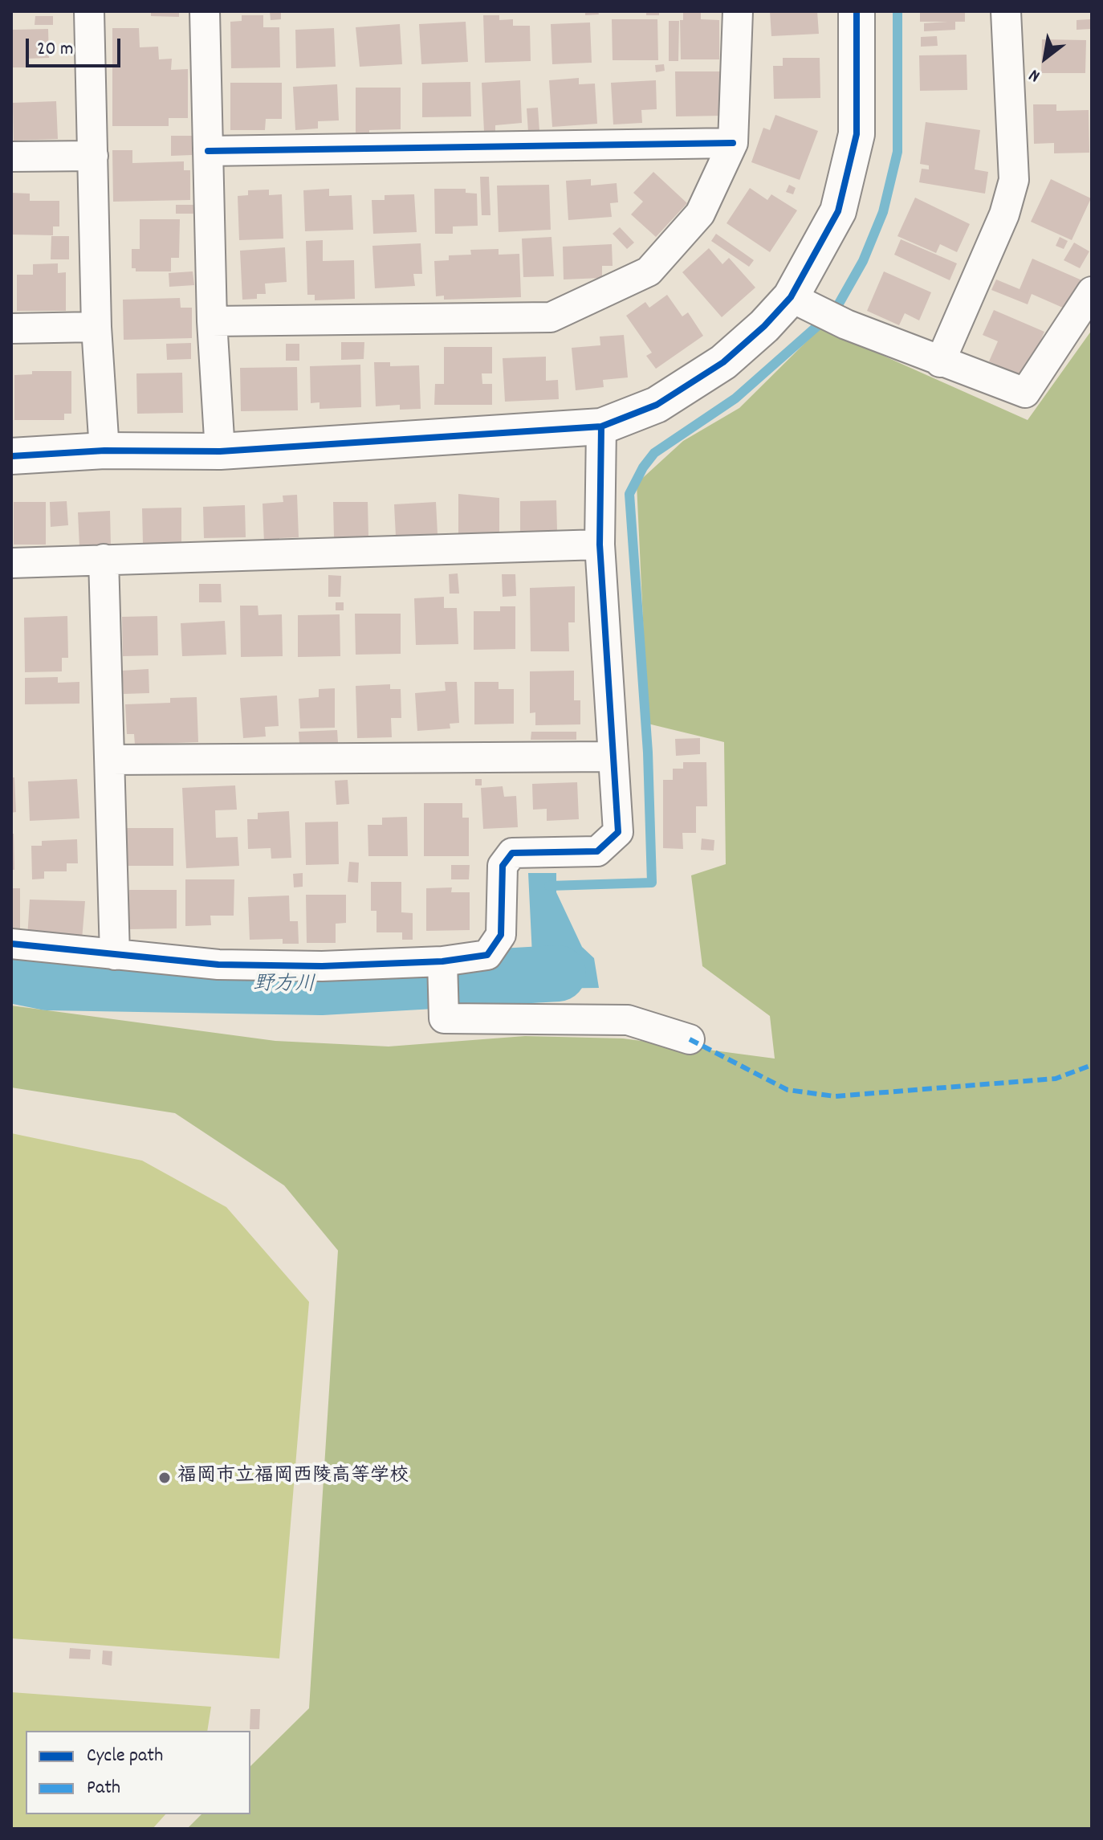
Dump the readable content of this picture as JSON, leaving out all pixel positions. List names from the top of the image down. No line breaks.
{"water":["野方川"],"places":["福岡市立福岡西陵高等学校"],"legend":["Cycle path","Path"],"scale_bar":"20 m","north":"bottom left"}
